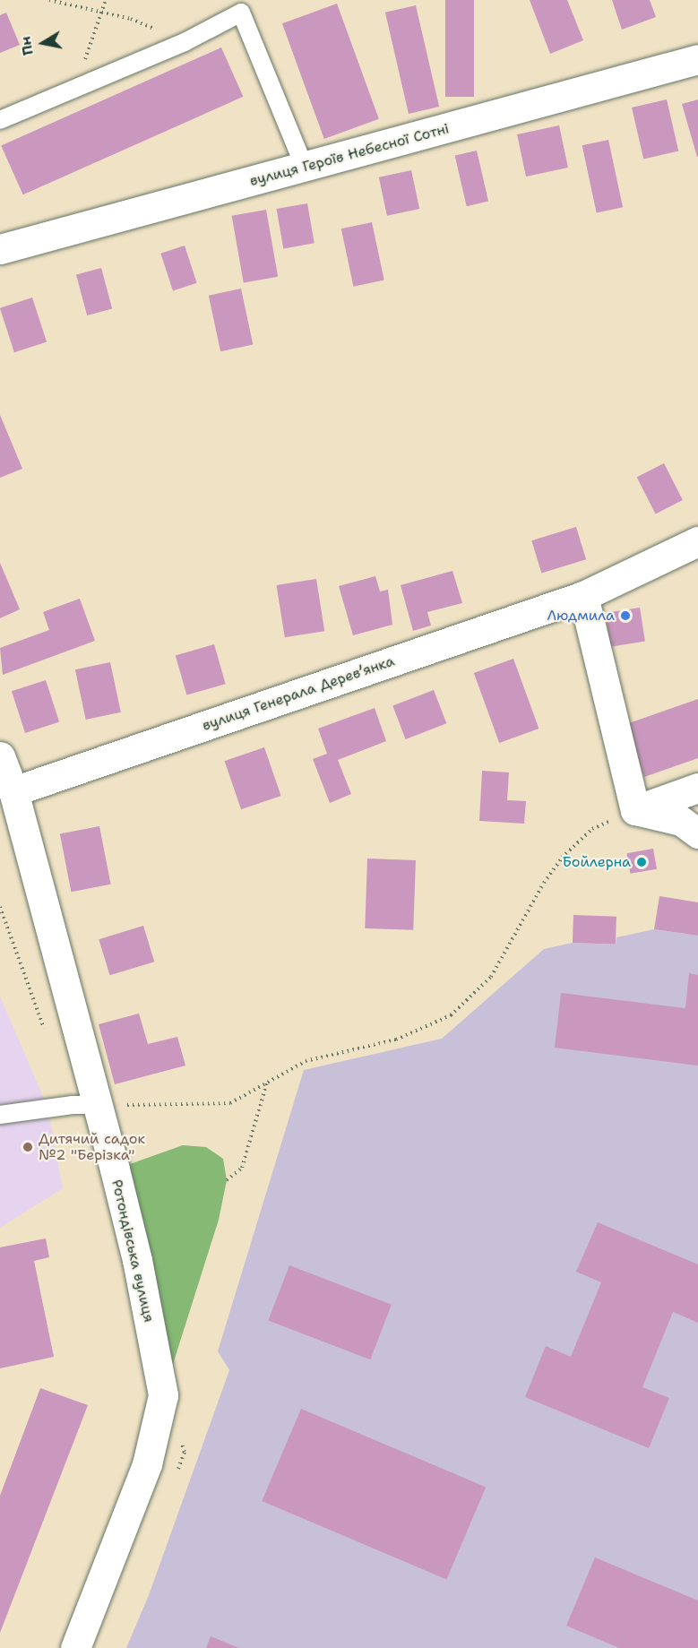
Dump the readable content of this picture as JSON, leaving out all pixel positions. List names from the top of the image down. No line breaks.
{"streets":{"street":["вулиця Героїв Небесної Сотні","вулиця Генерала Деревʼянка","Ротондівська вулиця"]},"crossings":[["вулиця Генерала Деревʼянка","Ротондівська вулиця"]],"places":["Людмила","Бойлерна","Дитячий садок №2 \"Берізка\""],"north":"left"}
